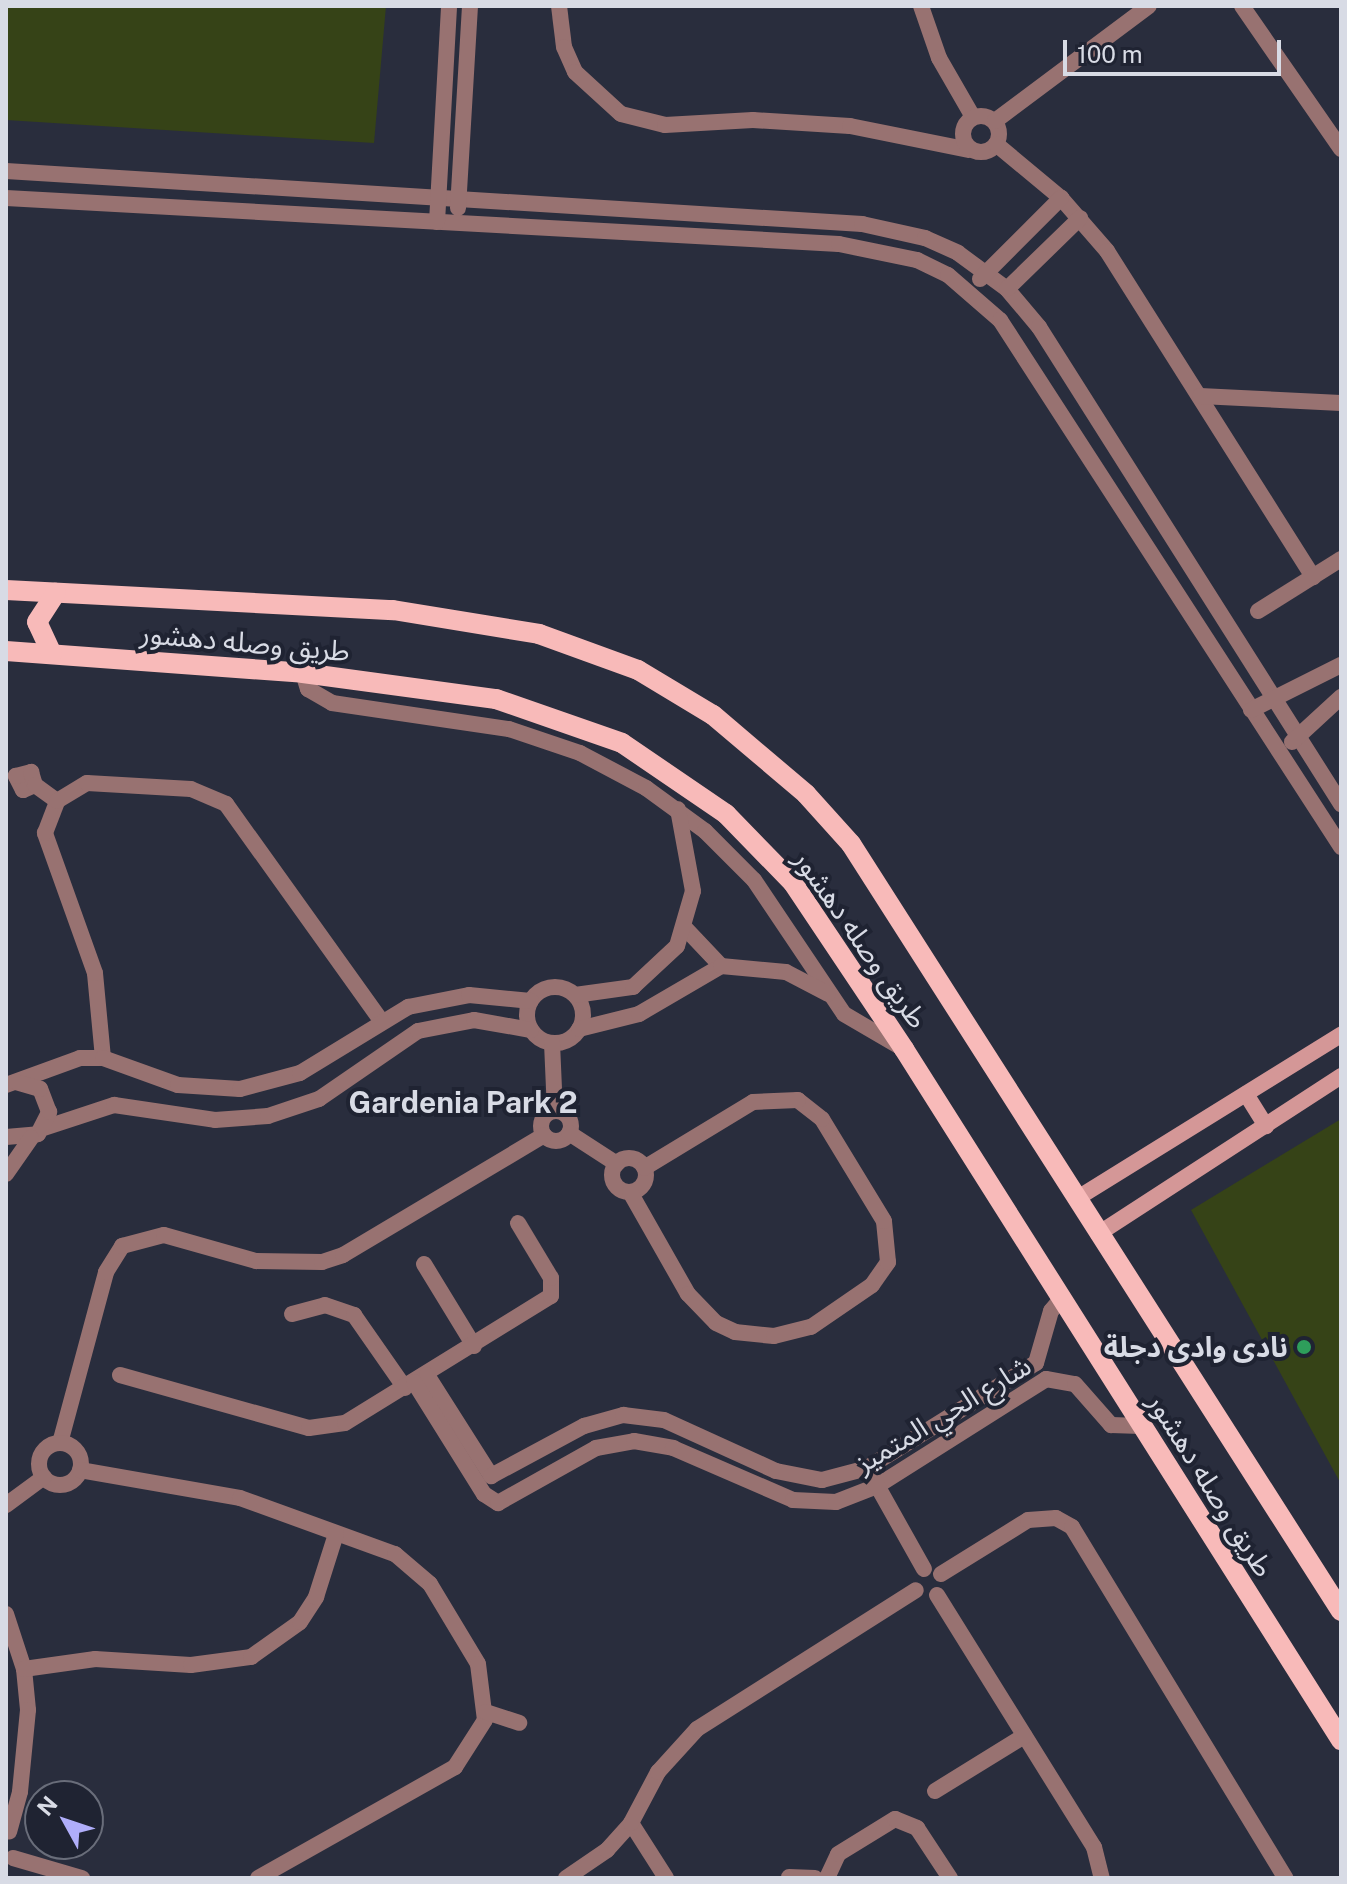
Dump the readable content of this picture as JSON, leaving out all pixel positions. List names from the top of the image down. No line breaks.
{"streets":{"main road":["طريق وصله دهشور"],"street":["شارع الحي المتميز"]},"crossings":[["طريق وصله دهشور","شارع الحي المتميز"]],"districts":["Gardenia Park 2"],"places":["نادى وادى دجلة"],"scale_bar":"100 m","north":"top left"}
